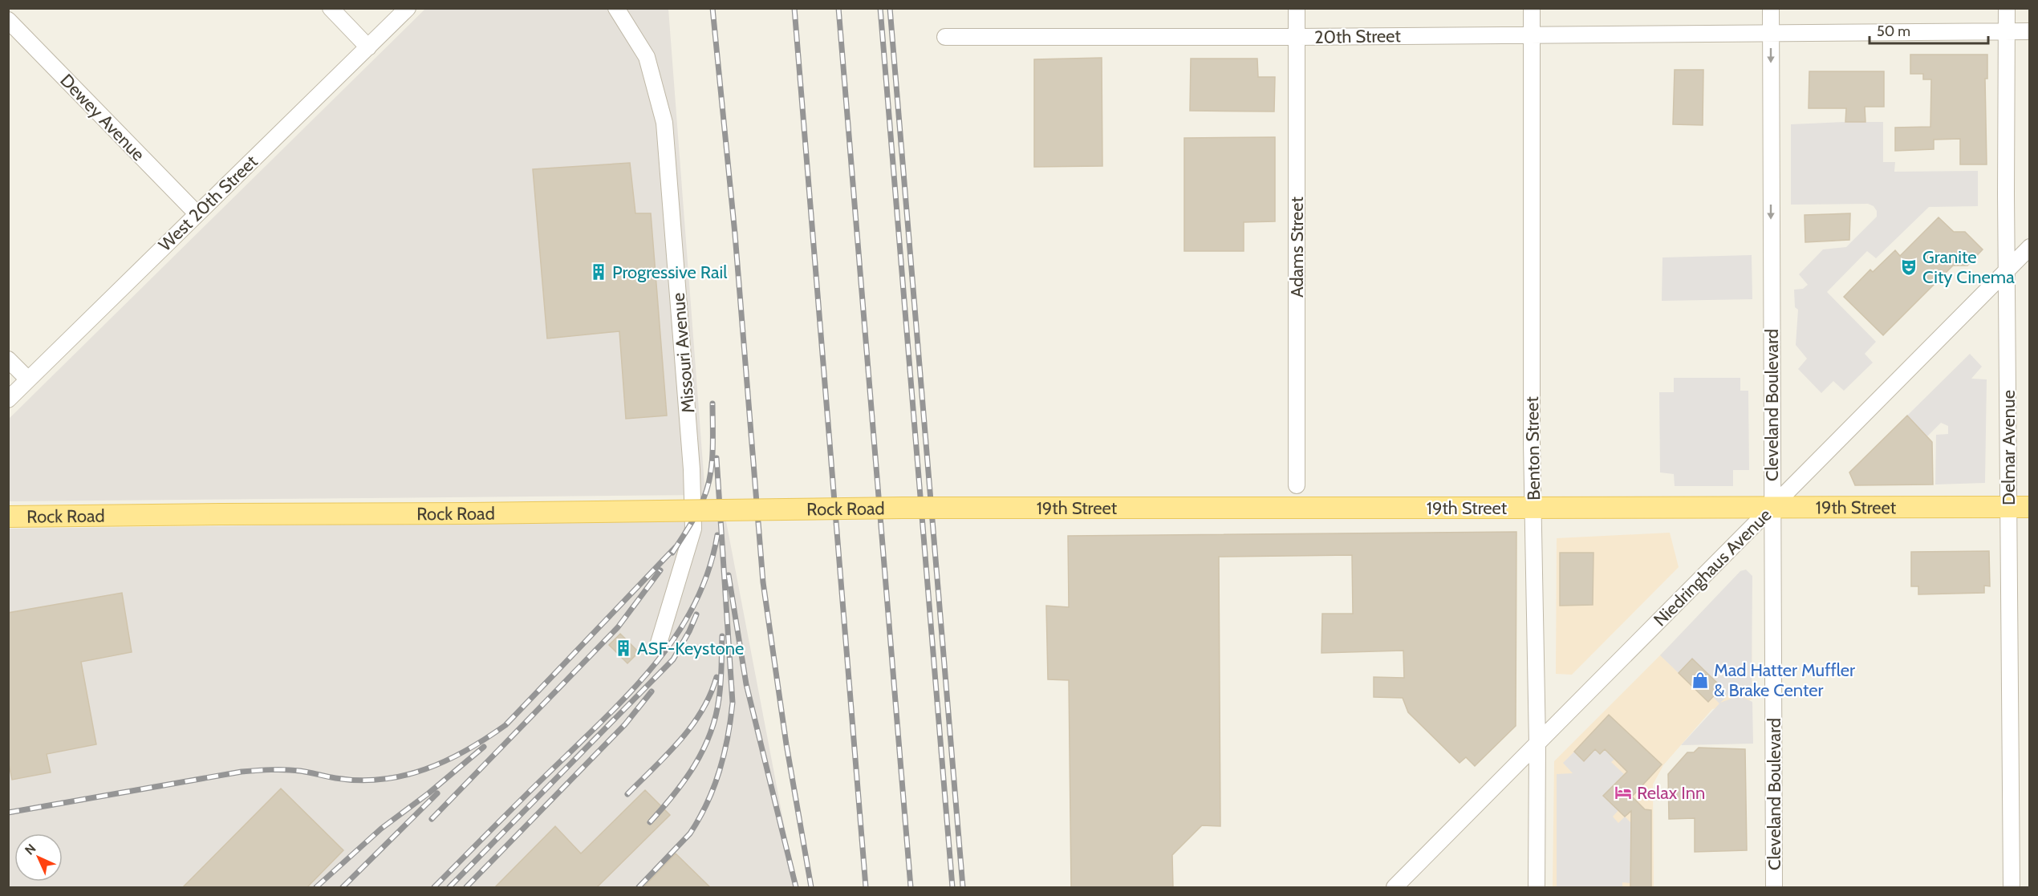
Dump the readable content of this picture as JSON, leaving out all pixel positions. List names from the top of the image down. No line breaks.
{"streets":{"main road":["19th Street","Rock Road"],"street":["20th Street","Dewey Avenue","West 20th Street","Adams Street","Missouri Avenue","Cleveland Boulevard","Delmar Avenue","Benton Street","Niedringhaus Avenue"]},"crossings":[["20th Street","Adams Street"],["20th Street","Cleveland Boulevard"],["20th Street","Delmar Avenue"],["20th Street","Benton Street"],["Dewey Avenue","West 20th Street"],["Cleveland Boulevard","19th Street"],["Cleveland Boulevard","Niedringhaus Avenue"],["Delmar Avenue","19th Street"],["Delmar Avenue","Niedringhaus Avenue"],["Benton Street","19th Street"],["Benton Street","Niedringhaus Avenue"],["19th Street","Rock Road"],["19th Street","Niedringhaus Avenue"]],"one_way":["Cleveland Boulevard"],"places":{"theatre":["Granite City Cinema"],"building":["Progressive Rail","ASF-Keystone"],"shop":["Mad Hatter Muffler & Brake Center"],"hotel":["Relax Inn"]},"scale_bar":"50 m","north":"top left"}
